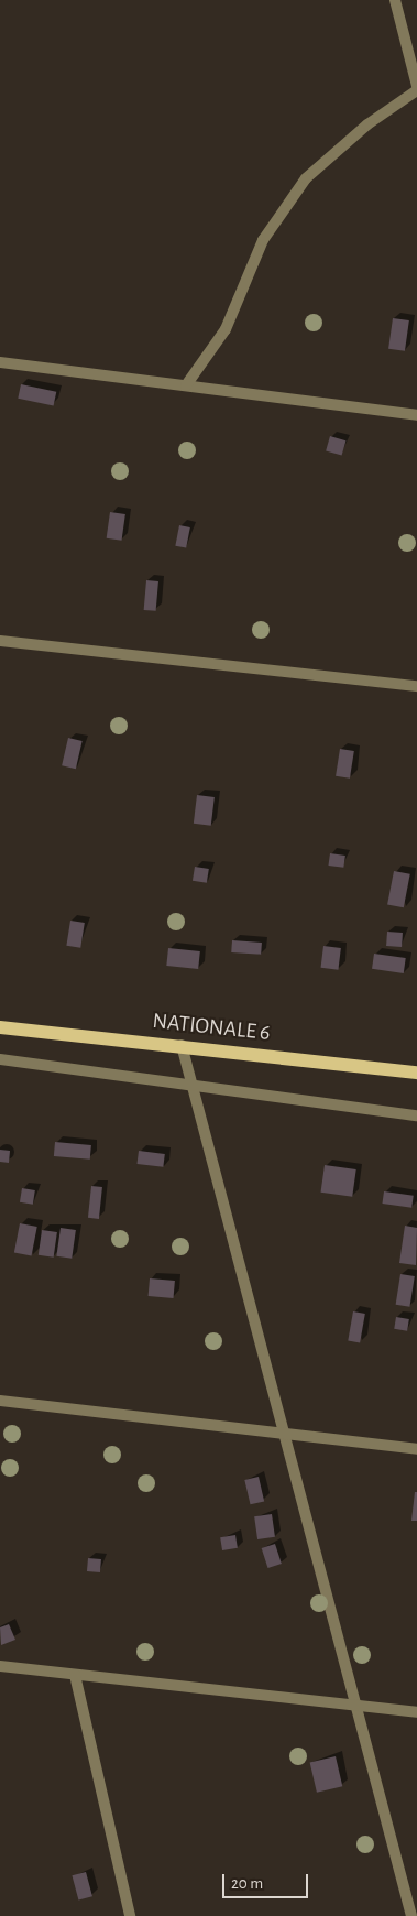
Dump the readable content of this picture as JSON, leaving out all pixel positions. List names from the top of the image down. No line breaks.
{"streets":{"main road":["NATIONALE 6"]},"scale_bar":"20 m"}
